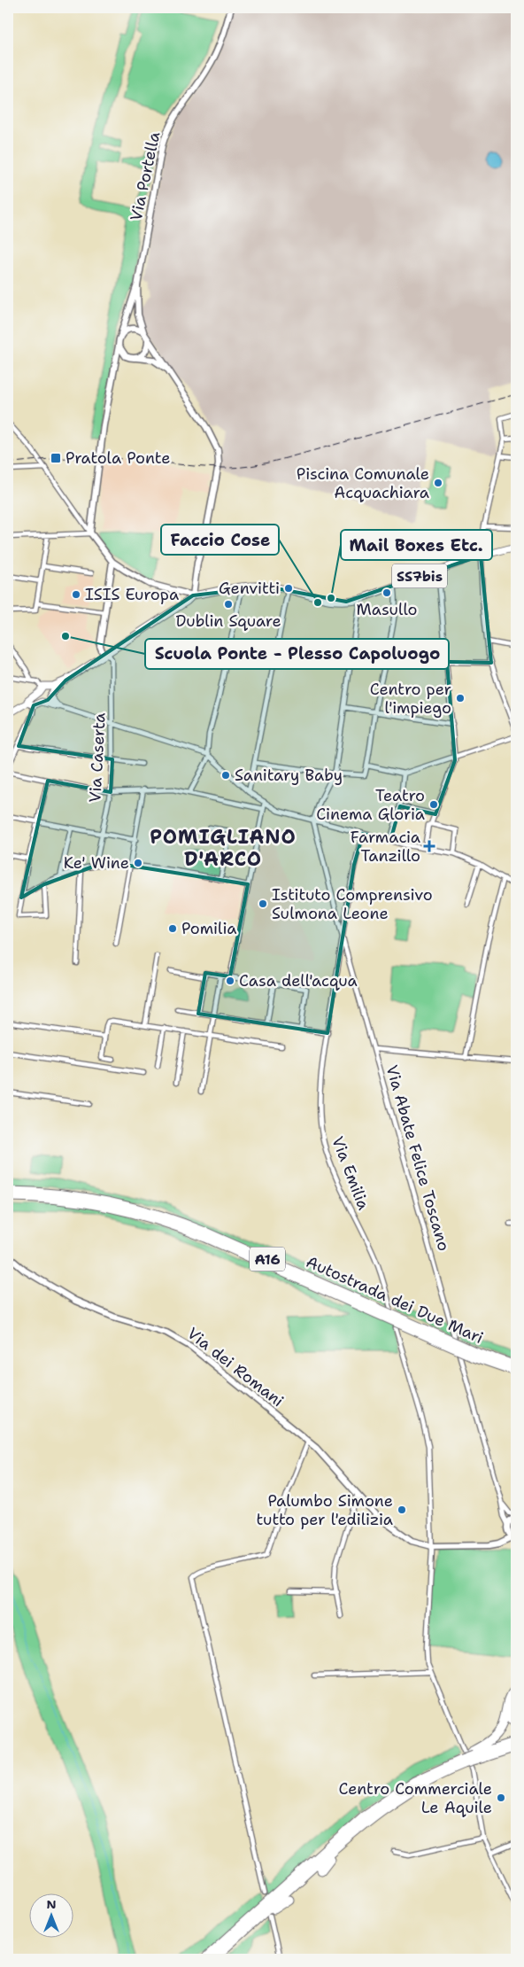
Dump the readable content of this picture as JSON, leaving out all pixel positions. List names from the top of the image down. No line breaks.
{"streets":{"highway":["A16","Autostrada dei Due Mari"],"main road":["Via Portella","SS7bis","Via dei Romani"],"street":["Via Caserta","Via Abate Felice Toscano","Via Emilia"]},"crossings":[["Via Portella","SS7bis"],["SS7bis","Via Caserta"],["Via Abate Felice Toscano","Via Emilia"]],"districts":["POMIGLIANO D'ARCO"],"places":{"transit":["Pratola Ponte"],"other":["Piscina Comunale Acquachiara","Genvitti","Masullo","ISIS Europa","Mail Boxes Etc.","Faccio Cose","Dublin Square","Scuola Ponte - Plesso Capoluogo","Centro per l'impiego","Sanitary Baby","Teatro Cinema Gloria","Ke' Wine","Istituto Comprensivo Sulmona Leone","Pomilia","Casa dell'acqua","Palumbo Simone tutto per l'edilizia","Centro Commerciale Le Aquile"],"health":["Farmacia Tanzillo"]},"north":"top"}
